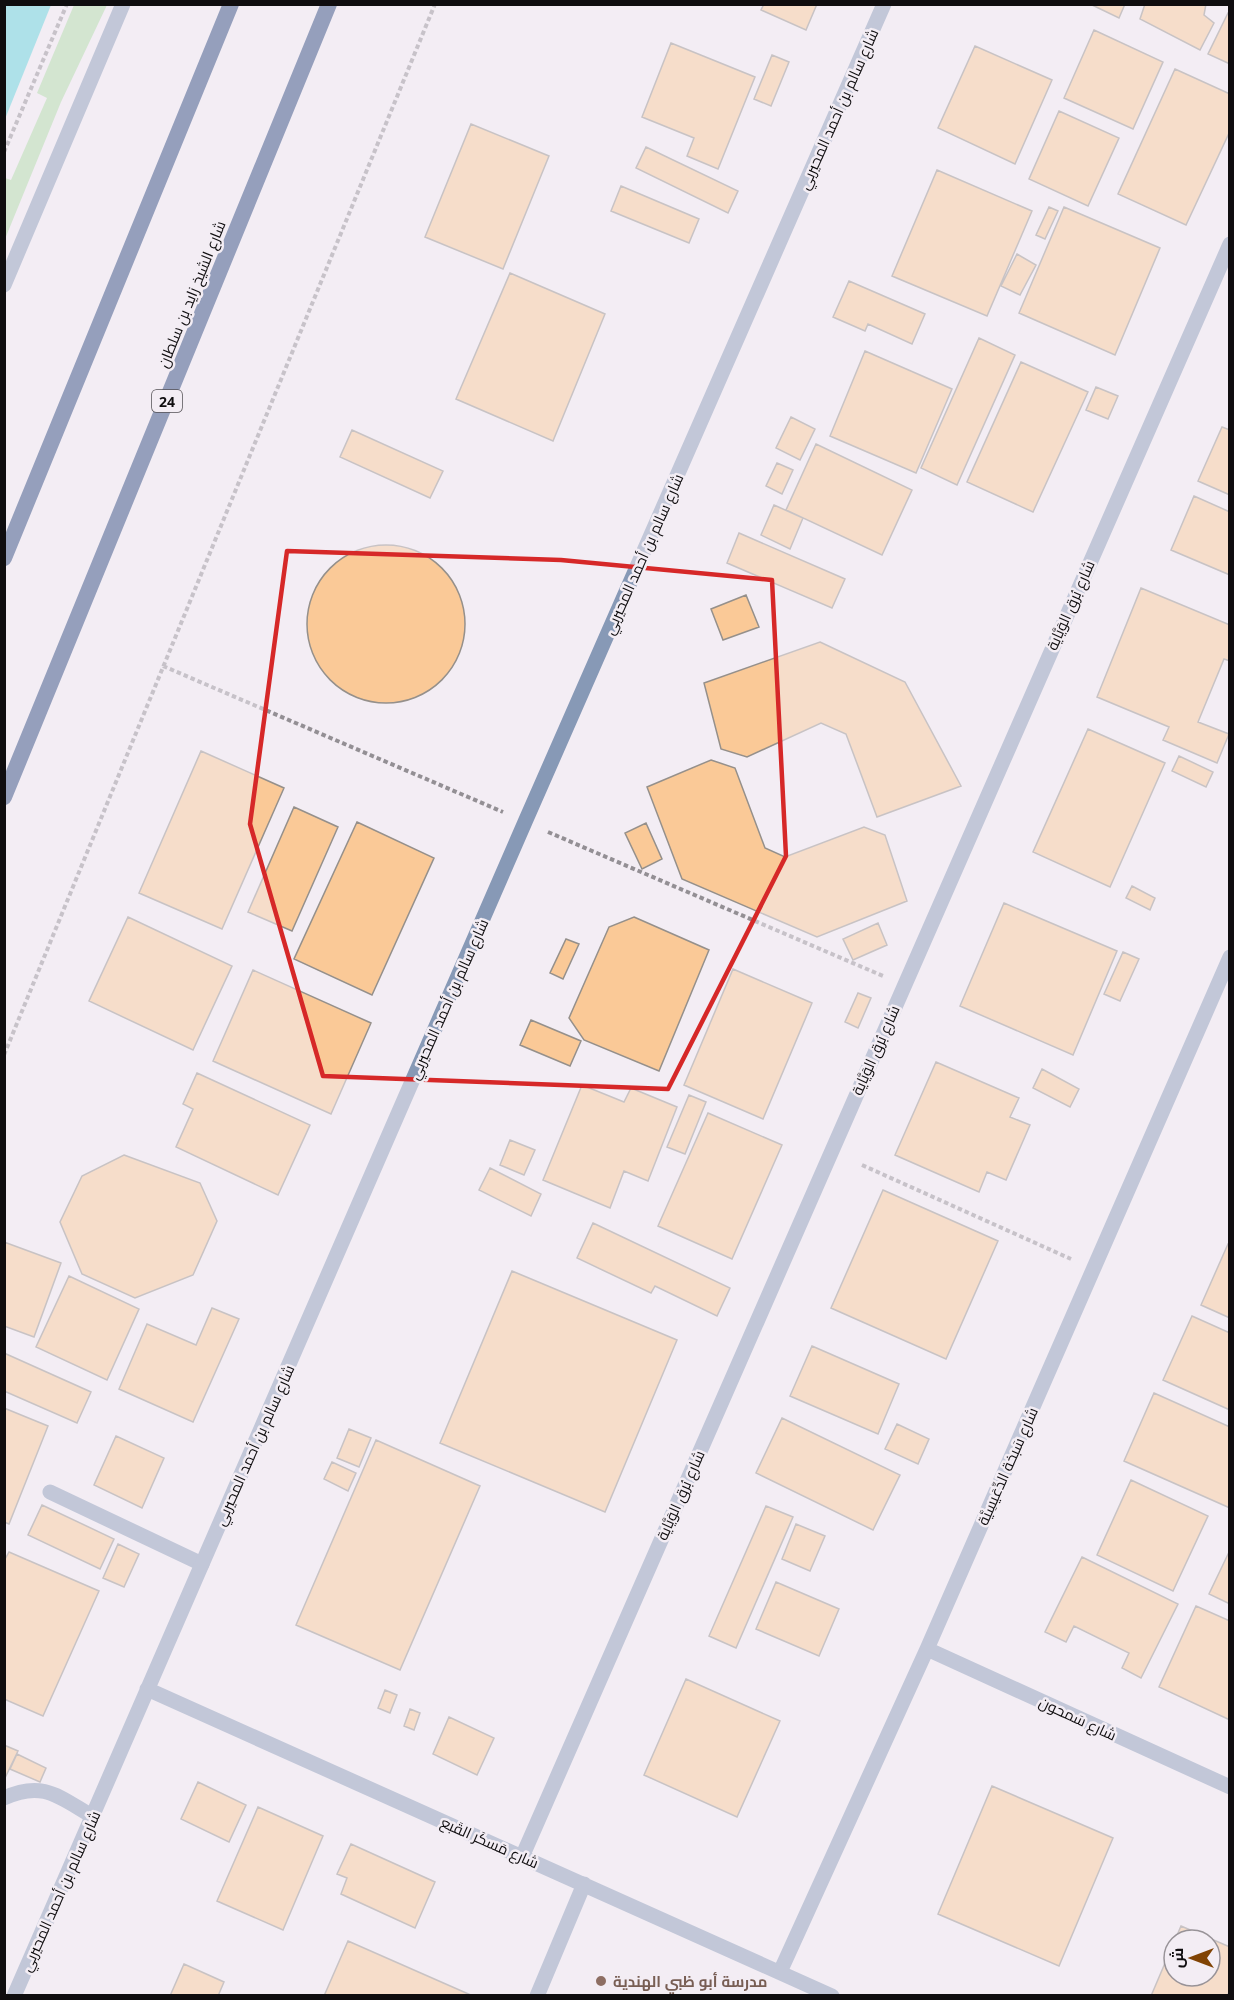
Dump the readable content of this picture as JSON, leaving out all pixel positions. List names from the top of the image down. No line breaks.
{"streets":{"highway":["شارع الشيخ زايد بن سلطان","24"],"street":["شارع سالم بن أحمد المحيربي","شارع بُرق الوَيَّاية","شارع سَبخة الدِّعَيسِيَّة","شارع سَمحون","شارع مَسكَر القَبع"]},"crossings":[["شارع سالم بن أحمد المحيربي","شارع مَسكَر القَبع"],["شارع بُرق الوَيَّاية","شارع مَسكَر القَبع"],["شارع سَبخة الدِّعَيسِيَّة","شارع سَمحون"],["شارع سَبخة الدِّعَيسِيَّة","شارع مَسكَر القَبع"]],"places":["مدرسة أبو ظبي الهندية"],"north":"left"}
